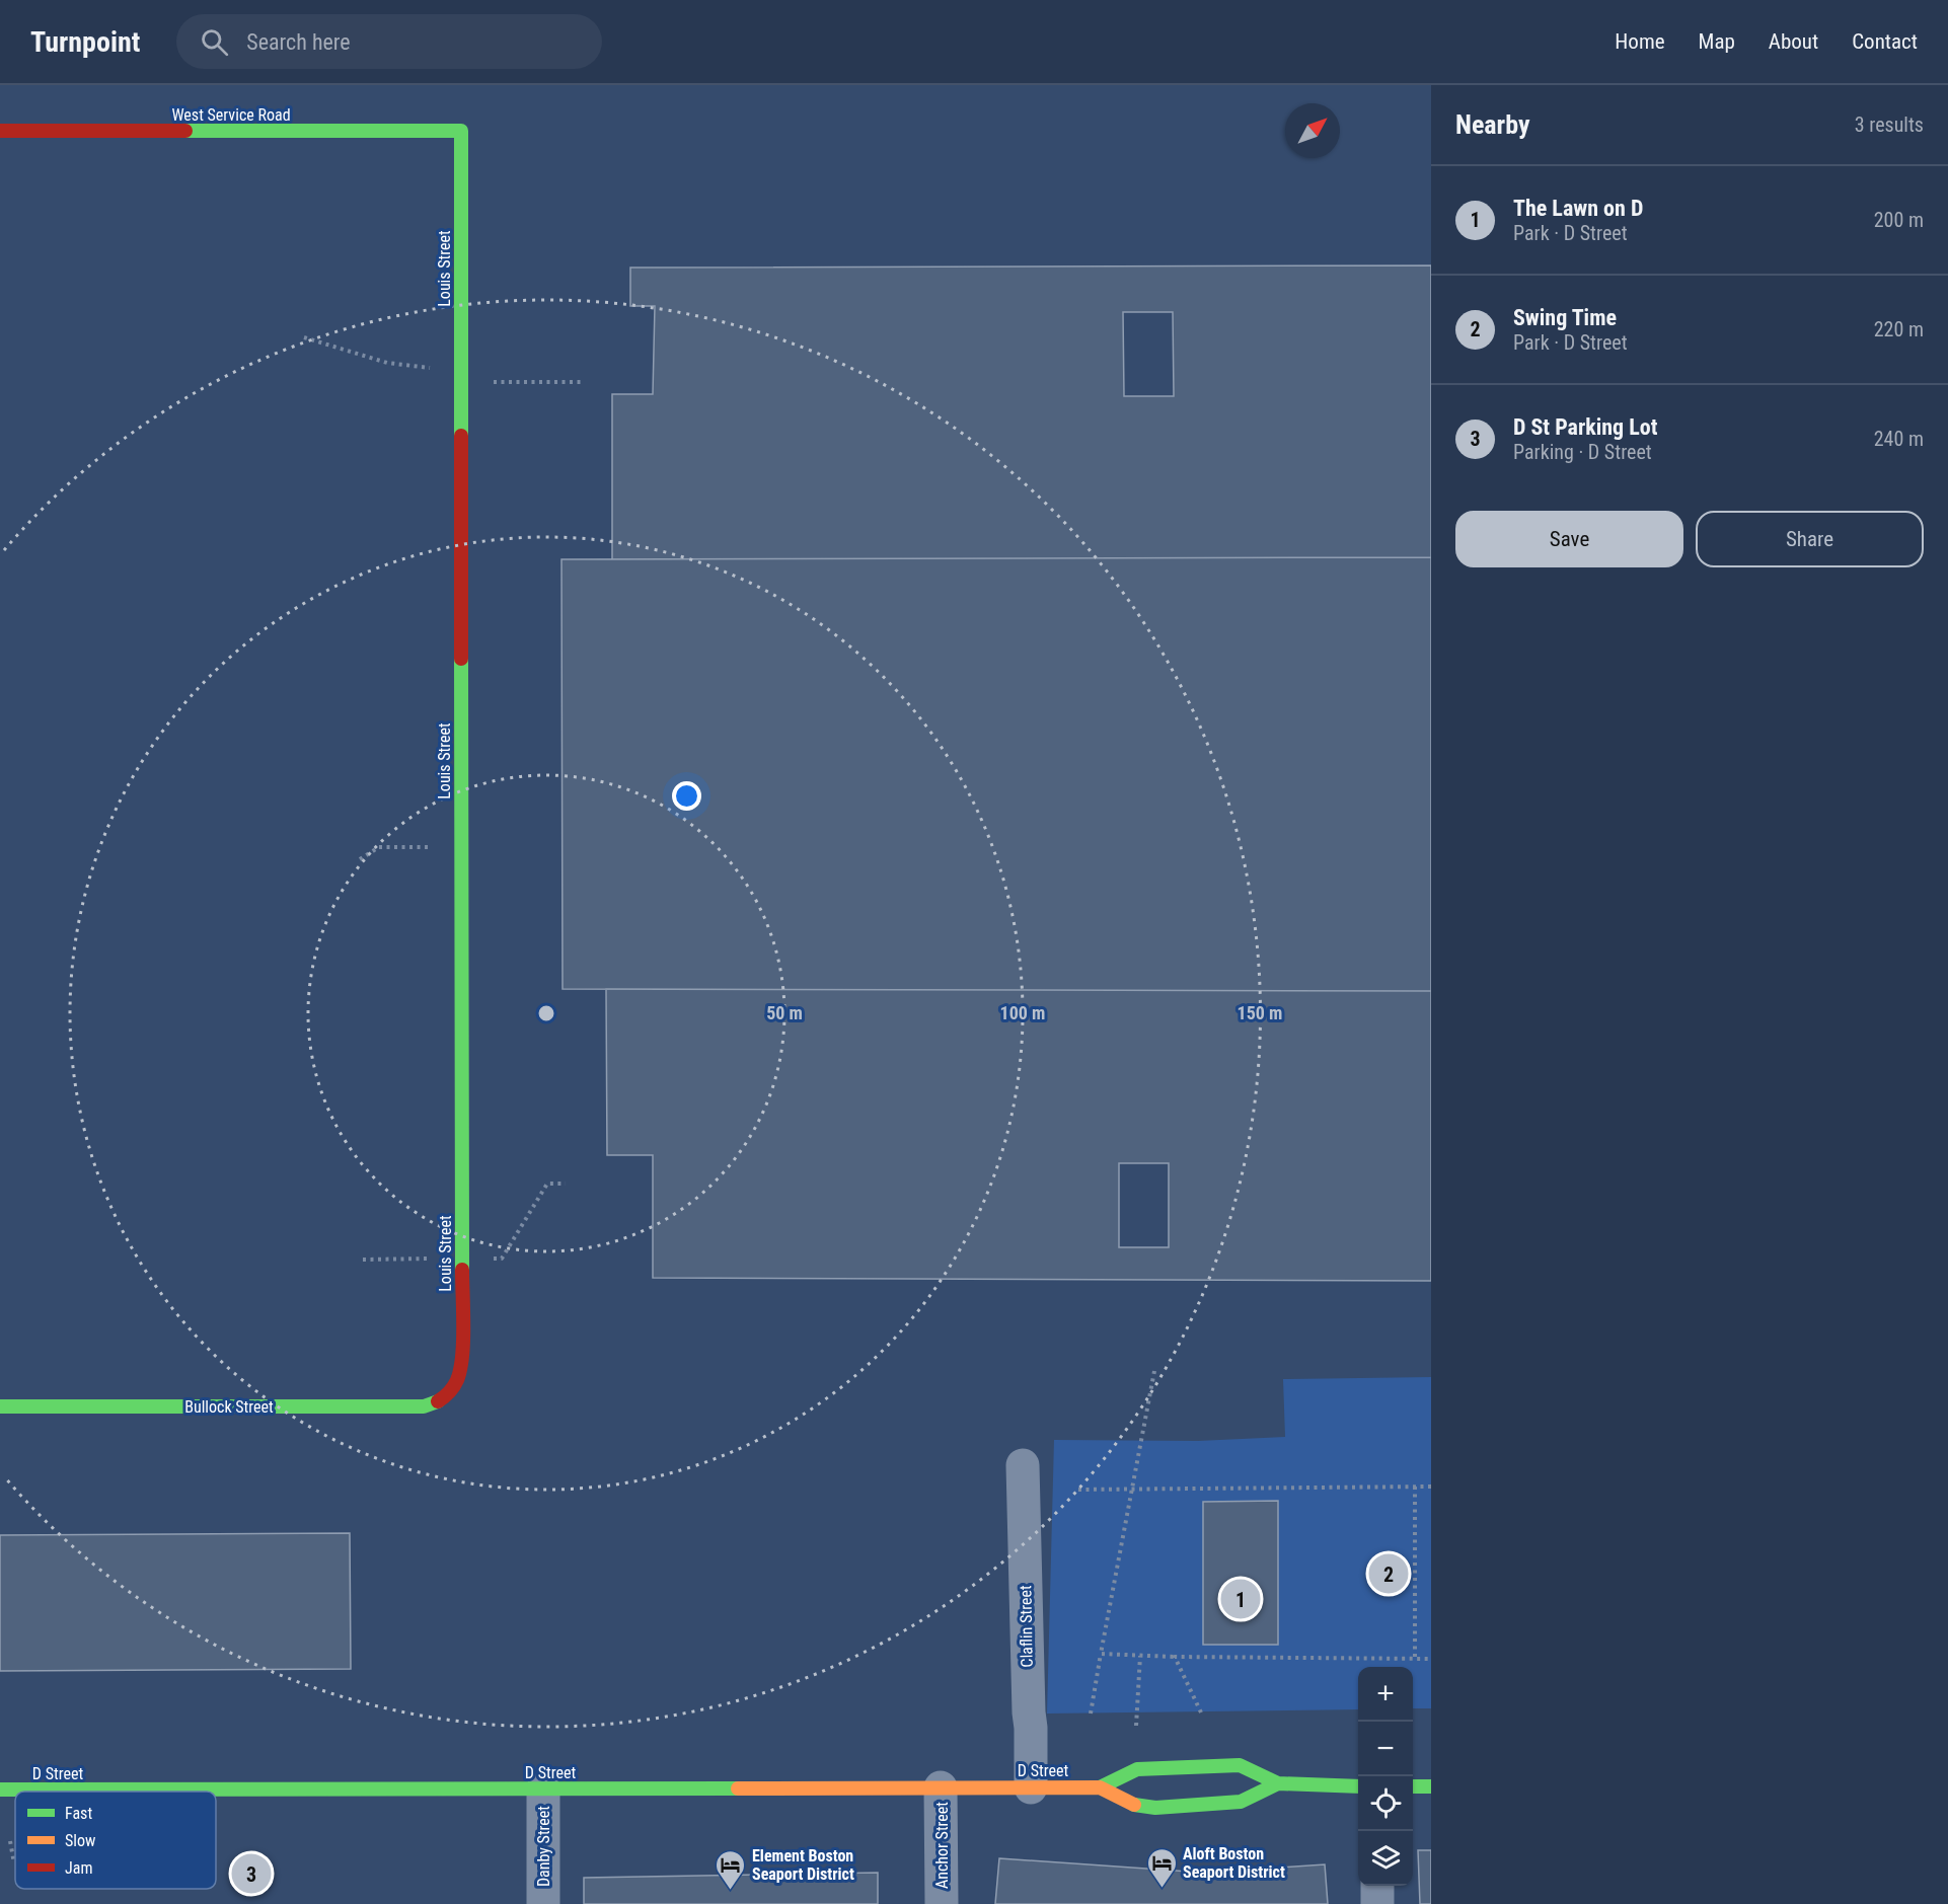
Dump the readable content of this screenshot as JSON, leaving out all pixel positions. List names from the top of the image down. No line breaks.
{"streets":{"street":["West Service Road","Louis Street","Bullock Street","Claflin Street","D Street","Anchor Street","Danby Street"]},"crossings":[["West Service Road","Louis Street"],["Louis Street","Bullock Street"],["Claflin Street","D Street"],["D Street","Anchor Street"],["D Street","Danby Street"]],"places":{"hotel":["Aloft Boston Seaport District","Element Boston Seaport District"]},"legend":["Fast","Slow","Jam"],"north":"top right","page":{"header":"Turnpoint","search":"Search here","nav":["Home","Map","About","Contact"],"heading":["Nearby","3 results"],"list":[{"mark":"1","name":"The Lawn on D","note":"Park · D Street","value":"200 m"},{"mark":"2","name":"Swing Time","note":"Park · D Street","value":"220 m"},{"mark":"3","name":"D St Parking Lot","note":"Parking · D Street","value":"240 m"}],"buttons":["Save","Share"],"pins":["2","1","3"],"map_buttons":["+","−"]},"rings":["50 m","100 m","150 m"]}
